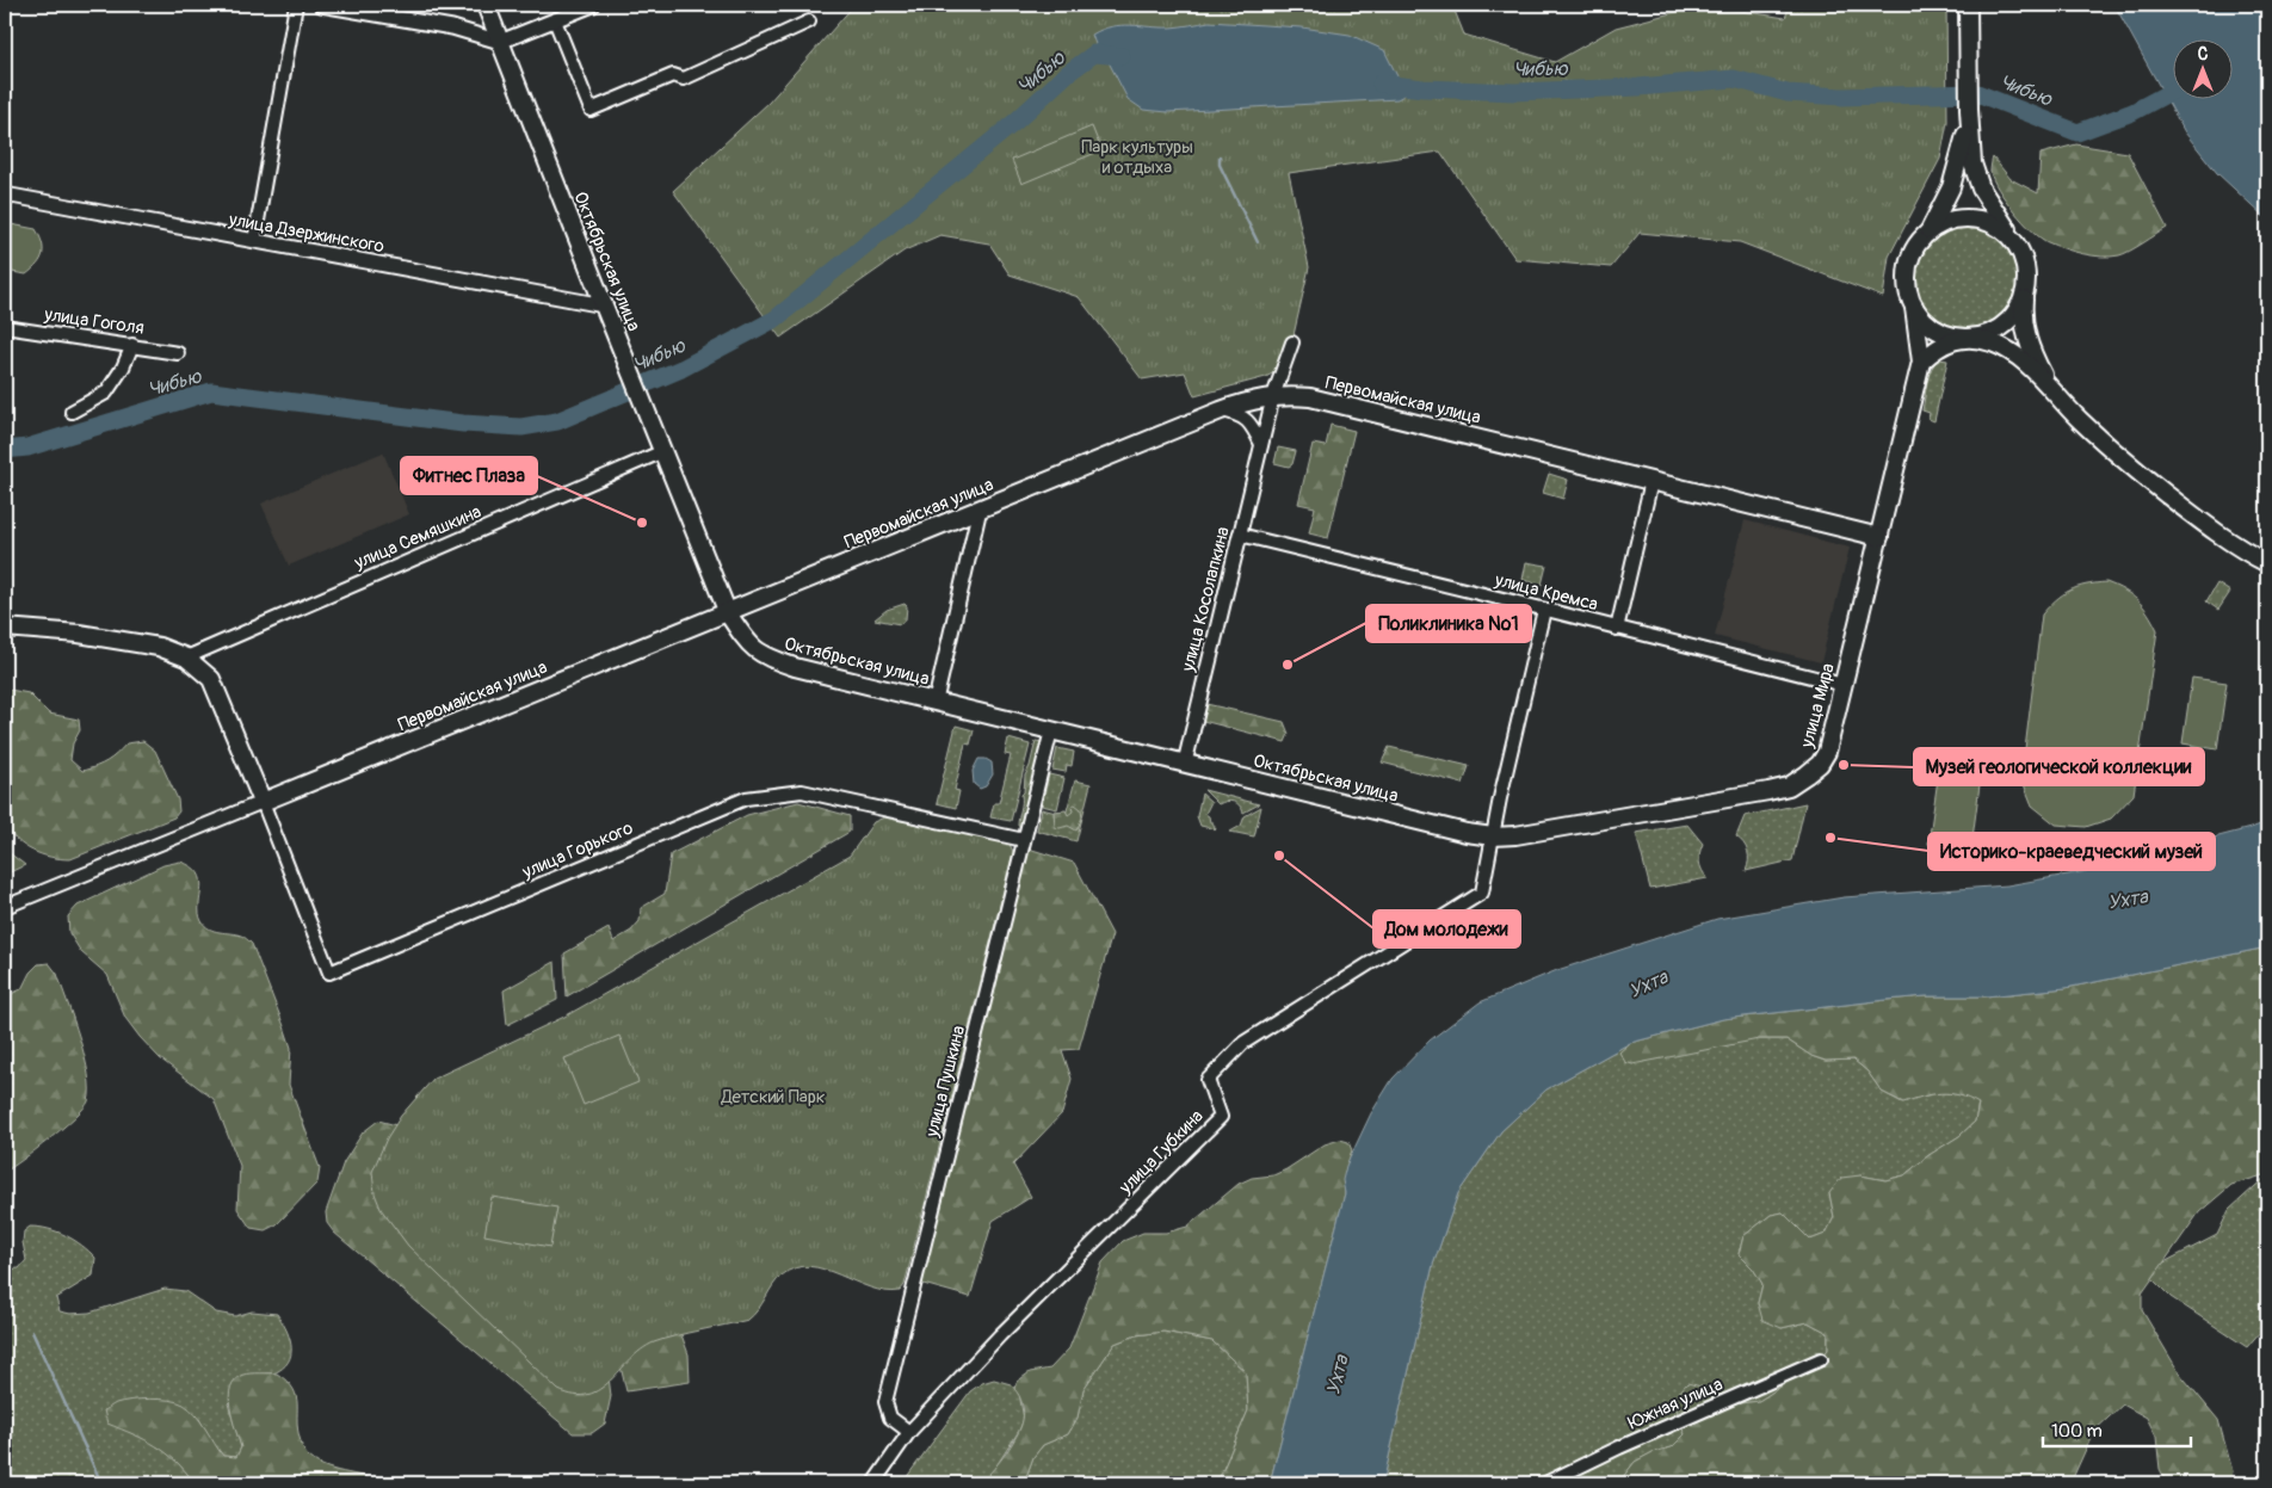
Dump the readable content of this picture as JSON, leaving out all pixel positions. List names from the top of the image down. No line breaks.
{"streets":{"main road":["Октябрьская улица","Первомайская улица","улица Мира"],"street":["улица Дзержинского","улица Гоголя","улица Семяшкина","улица Кремса","улица Косолапкина","улица Горького","улица Пушкина","улица Губкина","Южная улица"]},"crossings":[["улица Дзержинского","Октябрьская улица"],["Октябрьская улица","Первомайская улица"],["Октябрьская улица","улица Семяшкина"],["Октябрьская улица","улица Косолапкина"],["Октябрьская улица","улица Мира"],["Октябрьская улица","улица Пушкина"],["Октябрьская улица","улица Губкина"],["Первомайская улица","улица Косолапкина"],["Первомайская улица","улица Мира"],["Первомайская улица","улица Горького"],["улица Кремса","улица Косолапкина"],["улица Кремса","улица Мира"],["улица Мира","улица Губкина"],["улица Горького","улица Пушкина"],["улица Пушкина","улица Губкина"]],"water":["Чибью","Ухта"],"parks":["Парк культуры и отдыха","Детский Парк"],"places":["Фитнес Плаза","Поликлиника №1","Музей геологической коллекции","Историко-краеведческий музей","Дом молодежи"],"scale_bar":"100 m","north":"top"}
